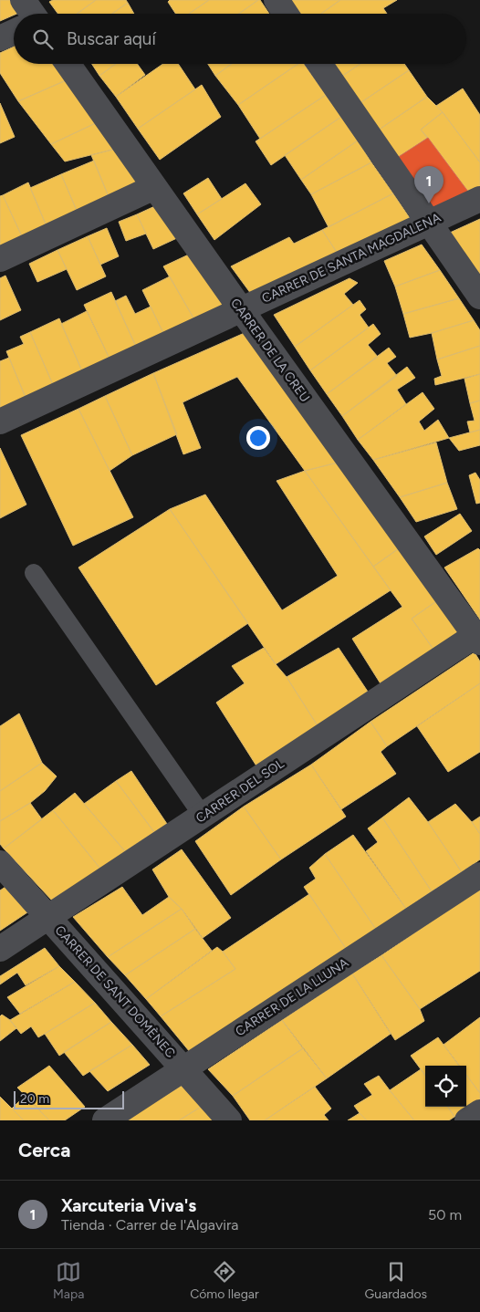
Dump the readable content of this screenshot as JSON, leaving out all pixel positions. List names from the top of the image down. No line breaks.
{"streets":{"street":["CARRER DE SANTA MAGDALENA","CARRER DE LA CREU","CARRER DEL SOL","CARRER DE SANT DOMÈNEC","CARRER DE LA LLUNA"]},"crossings":[["CARRER DE SANTA MAGDALENA","CARRER DE LA CREU"],["CARRER DE LA CREU","CARRER DEL SOL"],["CARRER DEL SOL","CARRER DE SANT DOMÈNEC"],["CARRER DE SANT DOMÈNEC","CARRER DE LA LLUNA"]],"scale_bar":"20 m","page":{"search":"Buscar aquí","pins":"1","scale":"20 m","heading":"Cerca","list":[{"mark":"1","name":"Xarcuteria Viva's","note":"Tienda · Carrer de l'Algavira","value":"50 m"}],"nav":["Mapa","Cómo llegar","Guardados"]}}
